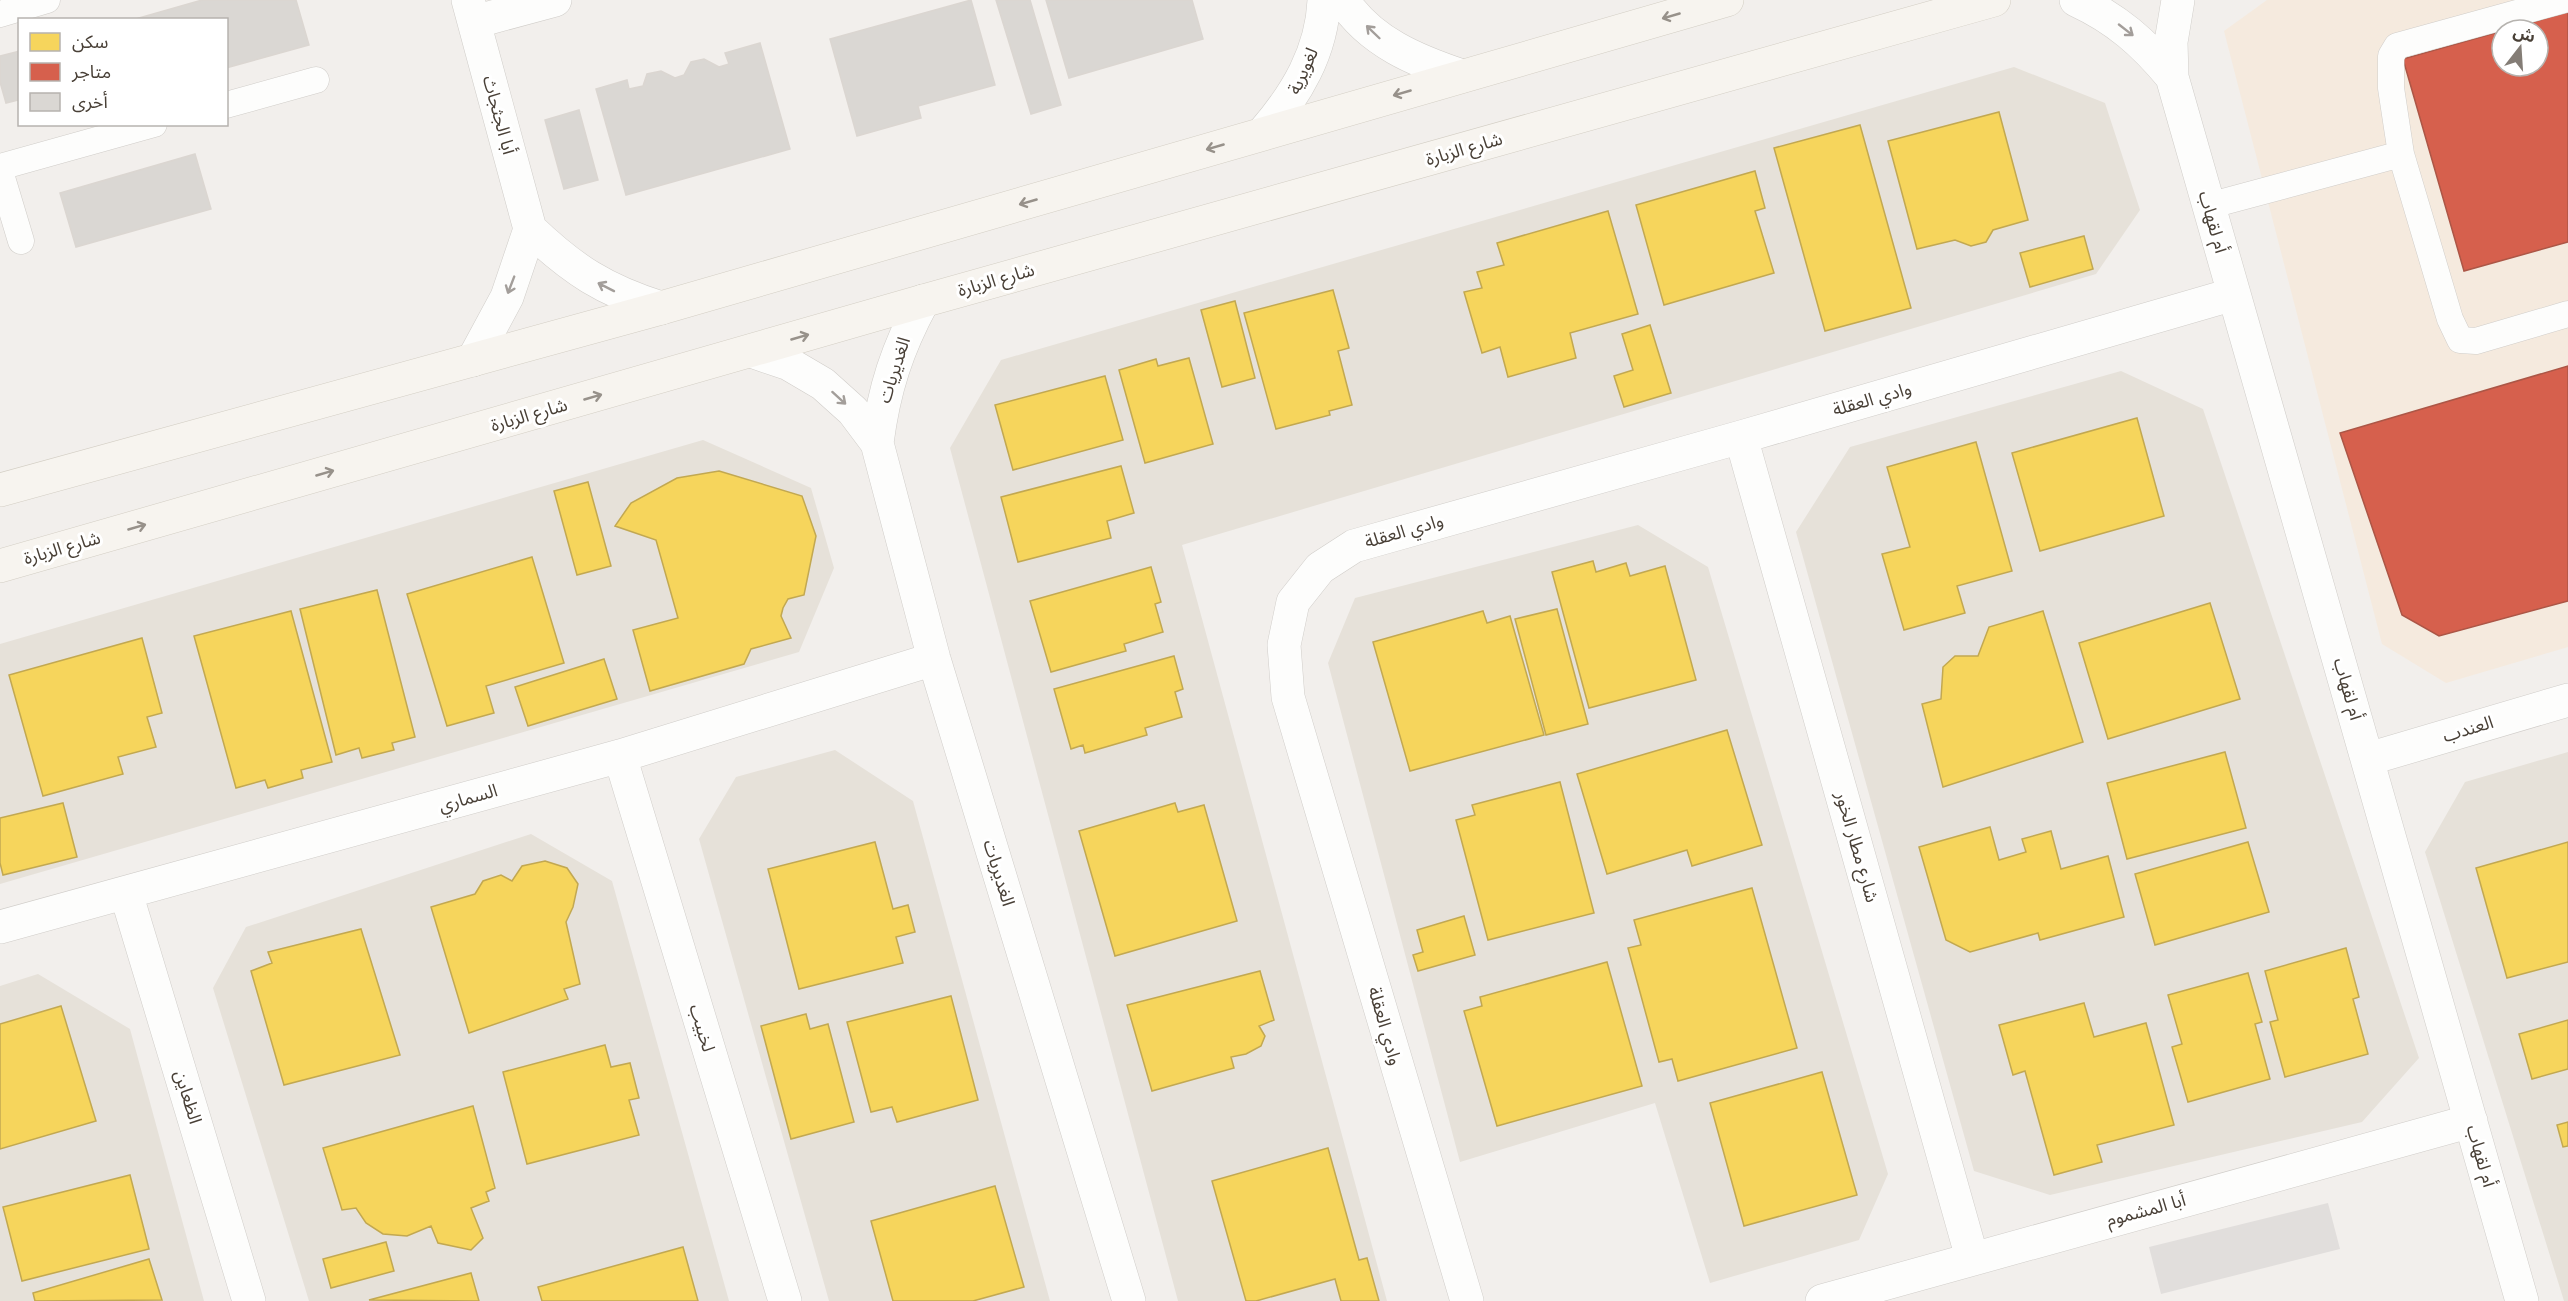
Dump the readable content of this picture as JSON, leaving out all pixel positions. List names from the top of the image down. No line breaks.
{"streets":{"street":["لغويرية","أبا الجثجاث","شارع الزبارة","أم لقهاب","الغديريات","وادي العقلة","العندب","السماري","شارع مطار الخور","لخبيب","الظعاين","أبا المشموم"]},"crossings":[["شارع الزبارة","الغديريات"],["أم لقهاب","وادي العقلة"],["أم لقهاب","العندب"],["أم لقهاب","أبا المشموم"],["الغديريات","السماري"],["وادي العقلة","شارع مطار الخور"],["السماري","لخبيب"],["السماري","الظعاين"],["شارع مطار الخور","أبا المشموم"]],"legend":["سكن","متاجر","أخرى"],"north":"top"}
